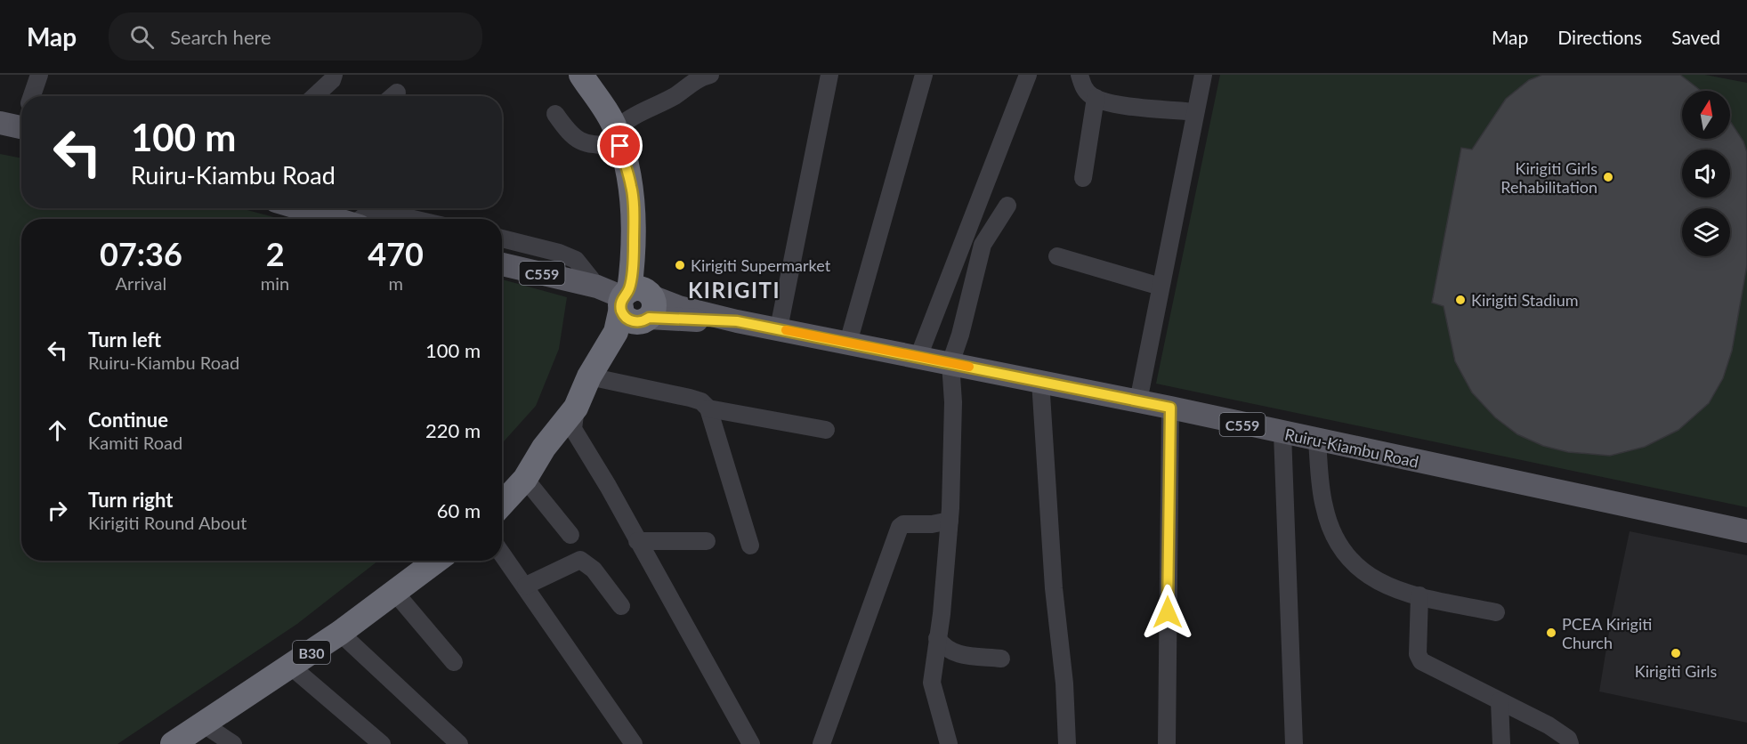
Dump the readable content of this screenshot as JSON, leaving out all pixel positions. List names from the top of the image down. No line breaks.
{"streets":{"highway":["B30"],"main road":["C559","Ruiru-Kiambu Road"]},"districts":["KIRIGITI"],"places":["Kirigiti Girls Rehabilitation","Kirigiti Supermarket","Kirigiti Stadium","PCEA Kirigiti Church","Kirigiti Girls"],"north":"top","page":{"header":"Map","search":"Search here","nav":["Map","Directions","Saved"],"turn":["100 m","Ruiru-Kiambu Road"],"eta":["07:36","Arrival","2","min","470","m"],"list":[{"name":"Turn left","note":"Ruiru-Kiambu Road","value":"100 m"},{"name":"Continue","note":"Kamiti Road","value":"220 m"},{"name":"Turn right","note":"Kirigiti Round About","value":"60 m"}]}}
